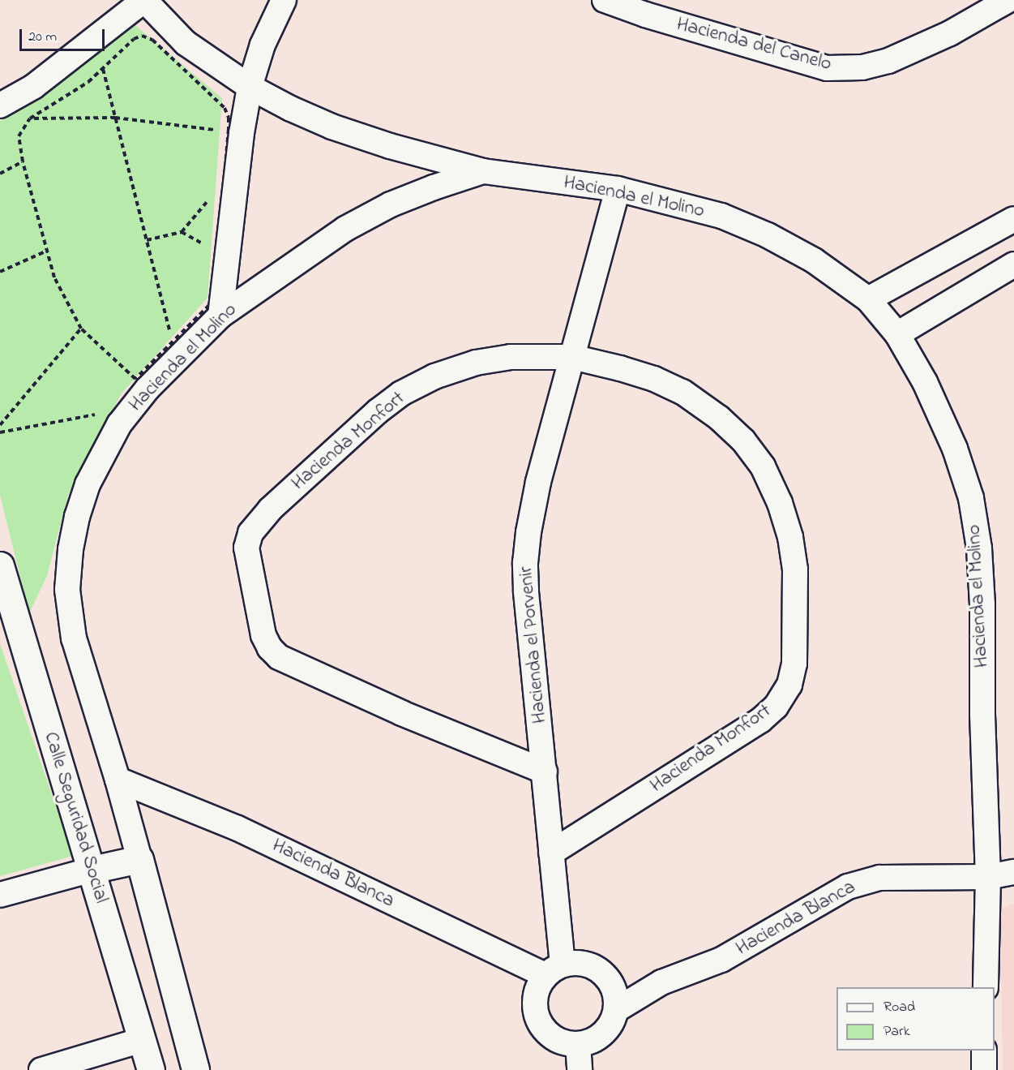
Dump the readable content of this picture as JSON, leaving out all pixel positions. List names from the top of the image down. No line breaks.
{"streets":{"street":["Hacienda del Canelo","Hacienda el Molino","Hacienda Monfort","Hacienda el Porvenir","Calle Seguridad Social","Hacienda Blanca"]},"crossings":[["Hacienda el Molino","Hacienda el Porvenir"],["Hacienda el Molino","Hacienda Blanca"],["Hacienda Monfort","Hacienda el Porvenir"],["Hacienda el Porvenir","Hacienda Blanca"]],"legend":["Road","Park"],"scale_bar":"20 m"}
